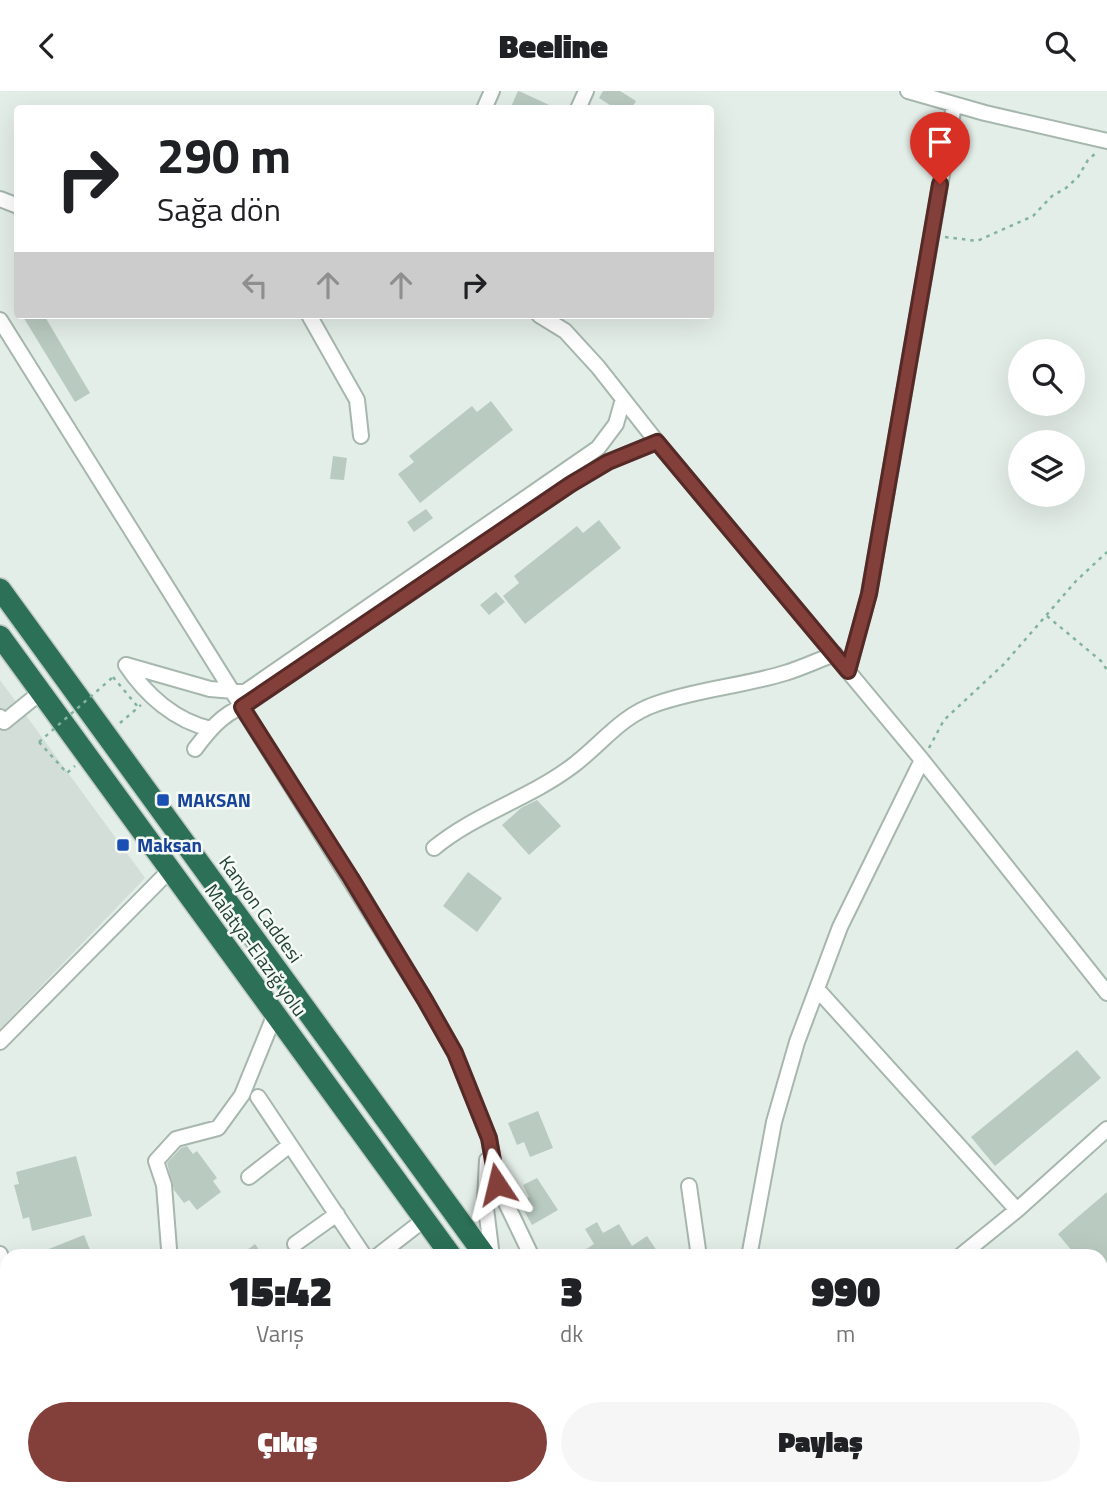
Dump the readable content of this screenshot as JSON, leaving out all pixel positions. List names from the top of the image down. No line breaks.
{"streets":{"highway":["Kanyon Caddesi","Malatya-Elazığ yolu"]},"places":{"transit":["MAKSAN","Maksan"]},"page":{"header":"Beeline","turn":["290 m","Sağa dön"],"eta":["15:42","Varış","3","dk","990","m"],"buttons":["Çıkış","Paylaş"]}}
